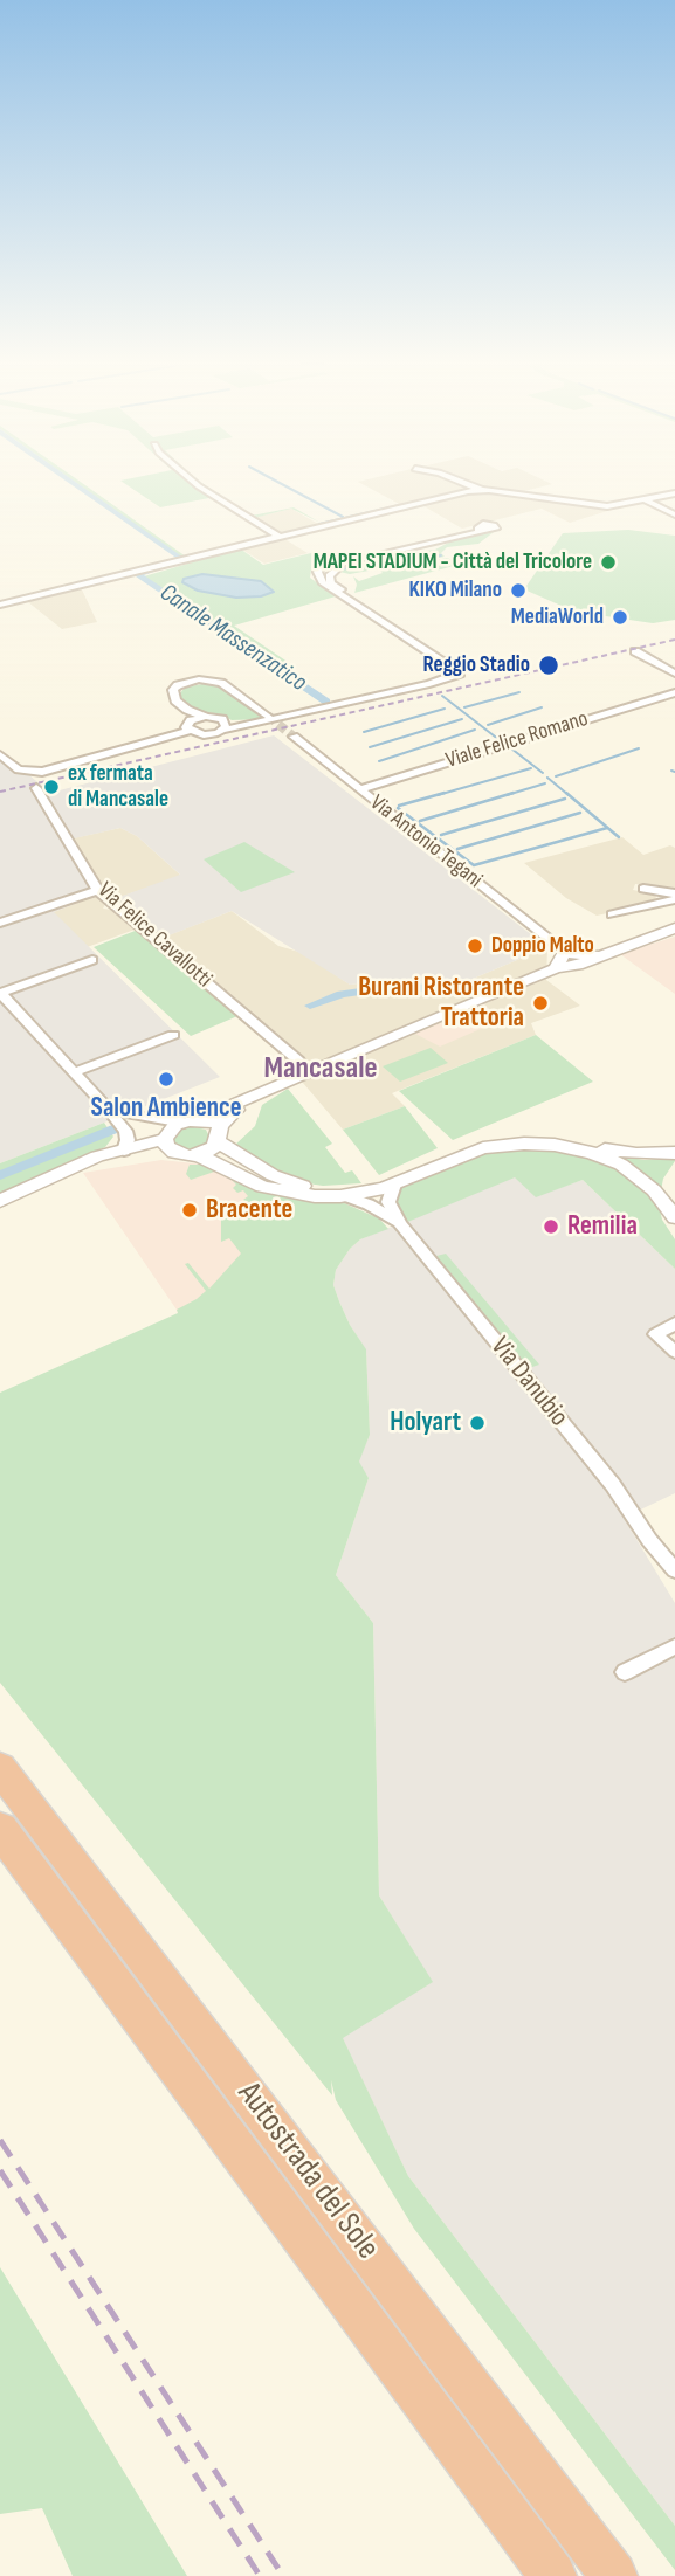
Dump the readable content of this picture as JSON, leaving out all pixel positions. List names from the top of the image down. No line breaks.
{"streets":{"highway":["Autostrada del Sole"],"street":["Viale Felice Romano","Via Antonio Tegani","Via Felice Cavallotti","Via Danubio"]},"crossings":[["Viale Felice Romano","Via Antonio Tegani"]],"districts":["Mancasale"],"water":["Canale Massenzatico"],"places":["MAPEI STADIUM - Città del Tricolore","KIKO Milano","MediaWorld","Reggio Stadio","ex fermata di Mancasale","Doppio Malto","Burani Ristorante Trattoria","Salon Ambience","Bracente","Remilia","Holyart"]}
